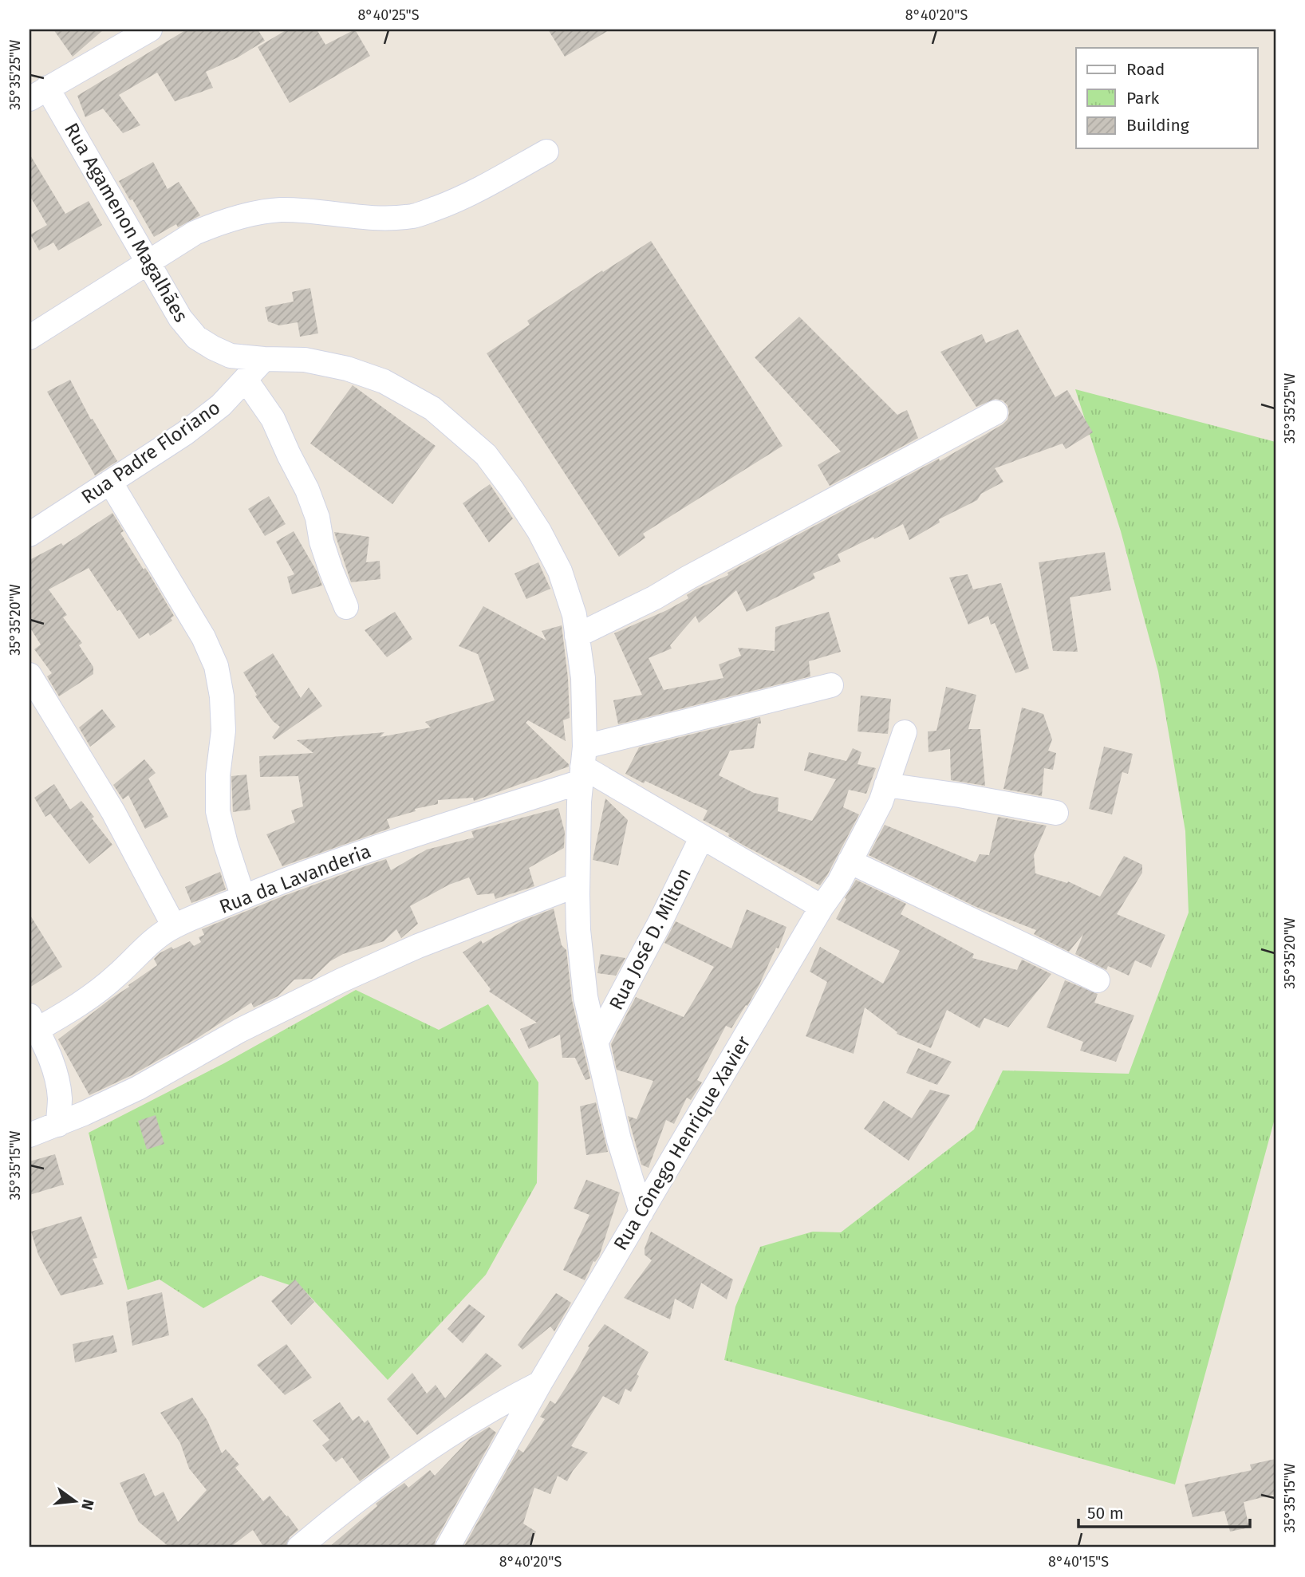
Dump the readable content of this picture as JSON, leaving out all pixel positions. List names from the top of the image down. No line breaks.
{"streets":{"street":["Rua Agamenon Magalhães","Rua Padre Floriano","Rua da Lavanderia","Rua José D. Milton","Rua Cônego Henrique Xavier"]},"crossings":[["Rua Agamenon Magalhães","Rua Padre Floriano"],["Rua Agamenon Magalhães","Rua da Lavanderia"],["Rua Agamenon Magalhães","Rua José D. Milton"],["Rua Agamenon Magalhães","Rua Cônego Henrique Xavier"]],"legend":["Road","Park","Building"],"scale_bar":"50 m","north":"right","coordinates":["8°40'25\"S","8°40'20\"S","35°35'25\"W","35°35'20\"W","35°35'15\"W","8°40'15\"S"]}
